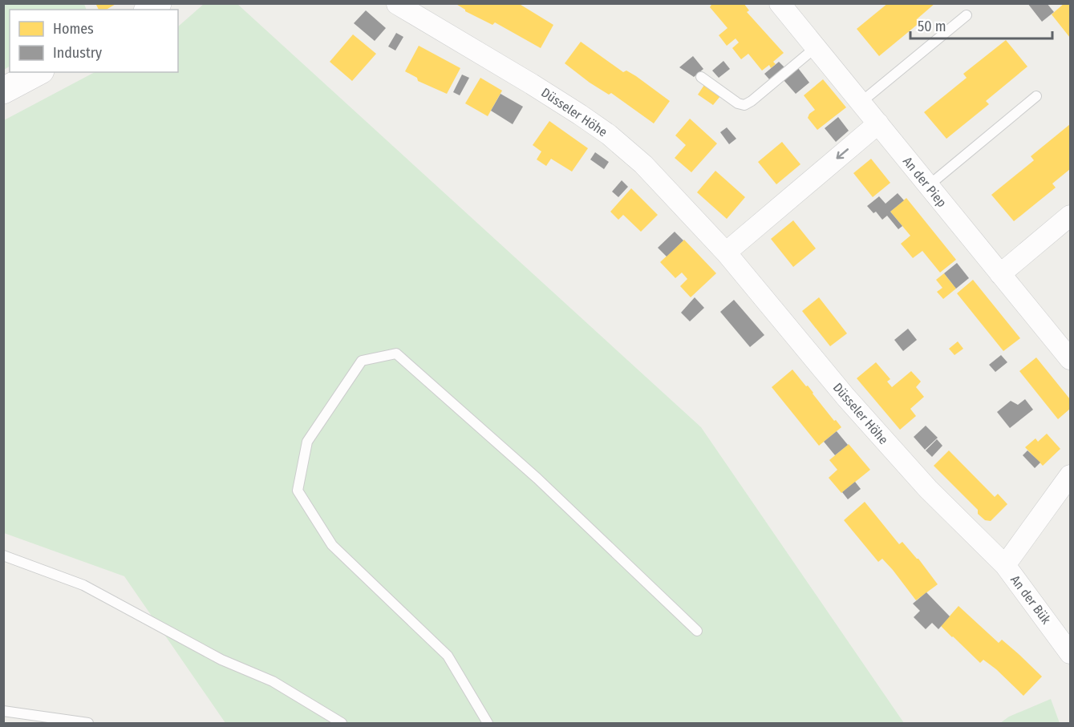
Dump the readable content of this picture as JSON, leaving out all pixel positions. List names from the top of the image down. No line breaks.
{"streets":{"street":["Düsseler Höhe","An der Piep","An der Bük"]},"crossings":[["Düsseler Höhe","An der Bük"]],"legend":["Homes","Industry"],"scale_bar":"50 m"}
